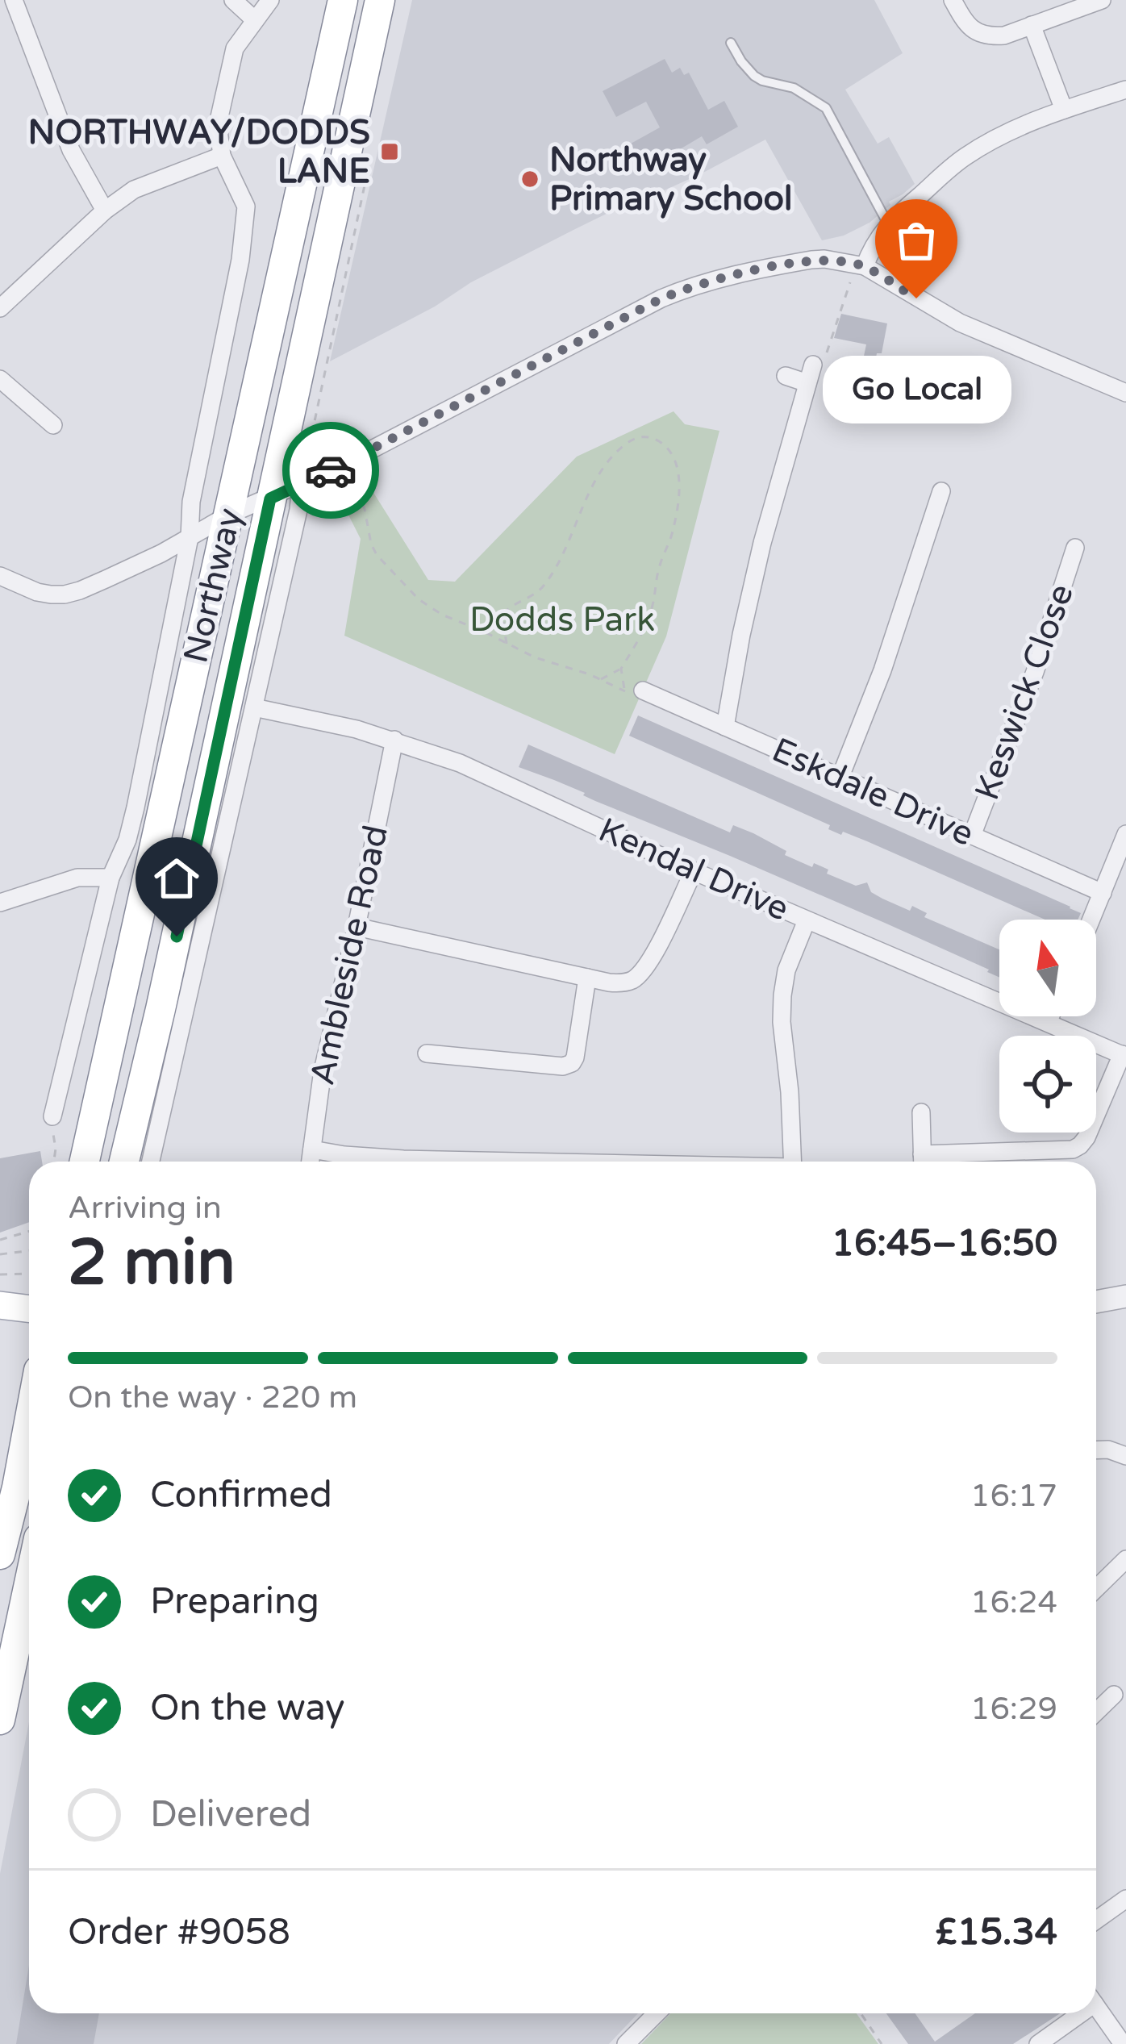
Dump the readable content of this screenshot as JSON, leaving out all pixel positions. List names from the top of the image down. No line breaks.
{"streets":{"highway":["Northway"],"street":["Keswick Close","Eskdale Drive","Kendal Drive","Ambleside Road"]},"crossings":[["Northway","Kendal Drive"],["Keswick Close","Eskdale Drive"],["Kendal Drive","Ambleside Road"]],"parks":["Dodds Park"],"places":{"transit":["NORTHWAY/DODDS LANE"],"other":["Northway Primary School","Go Local"]},"north":"top","page":{"bubble":"Go Local","heading":["2 min","Arriving in","16:45–16:50"],"panel":["Order #9058","£15.34"],"bar":"On the way · 220 m","list":[["Confirmed","16:17"],["Preparing","16:24"],["On the way","16:29"],"Delivered"]}}
